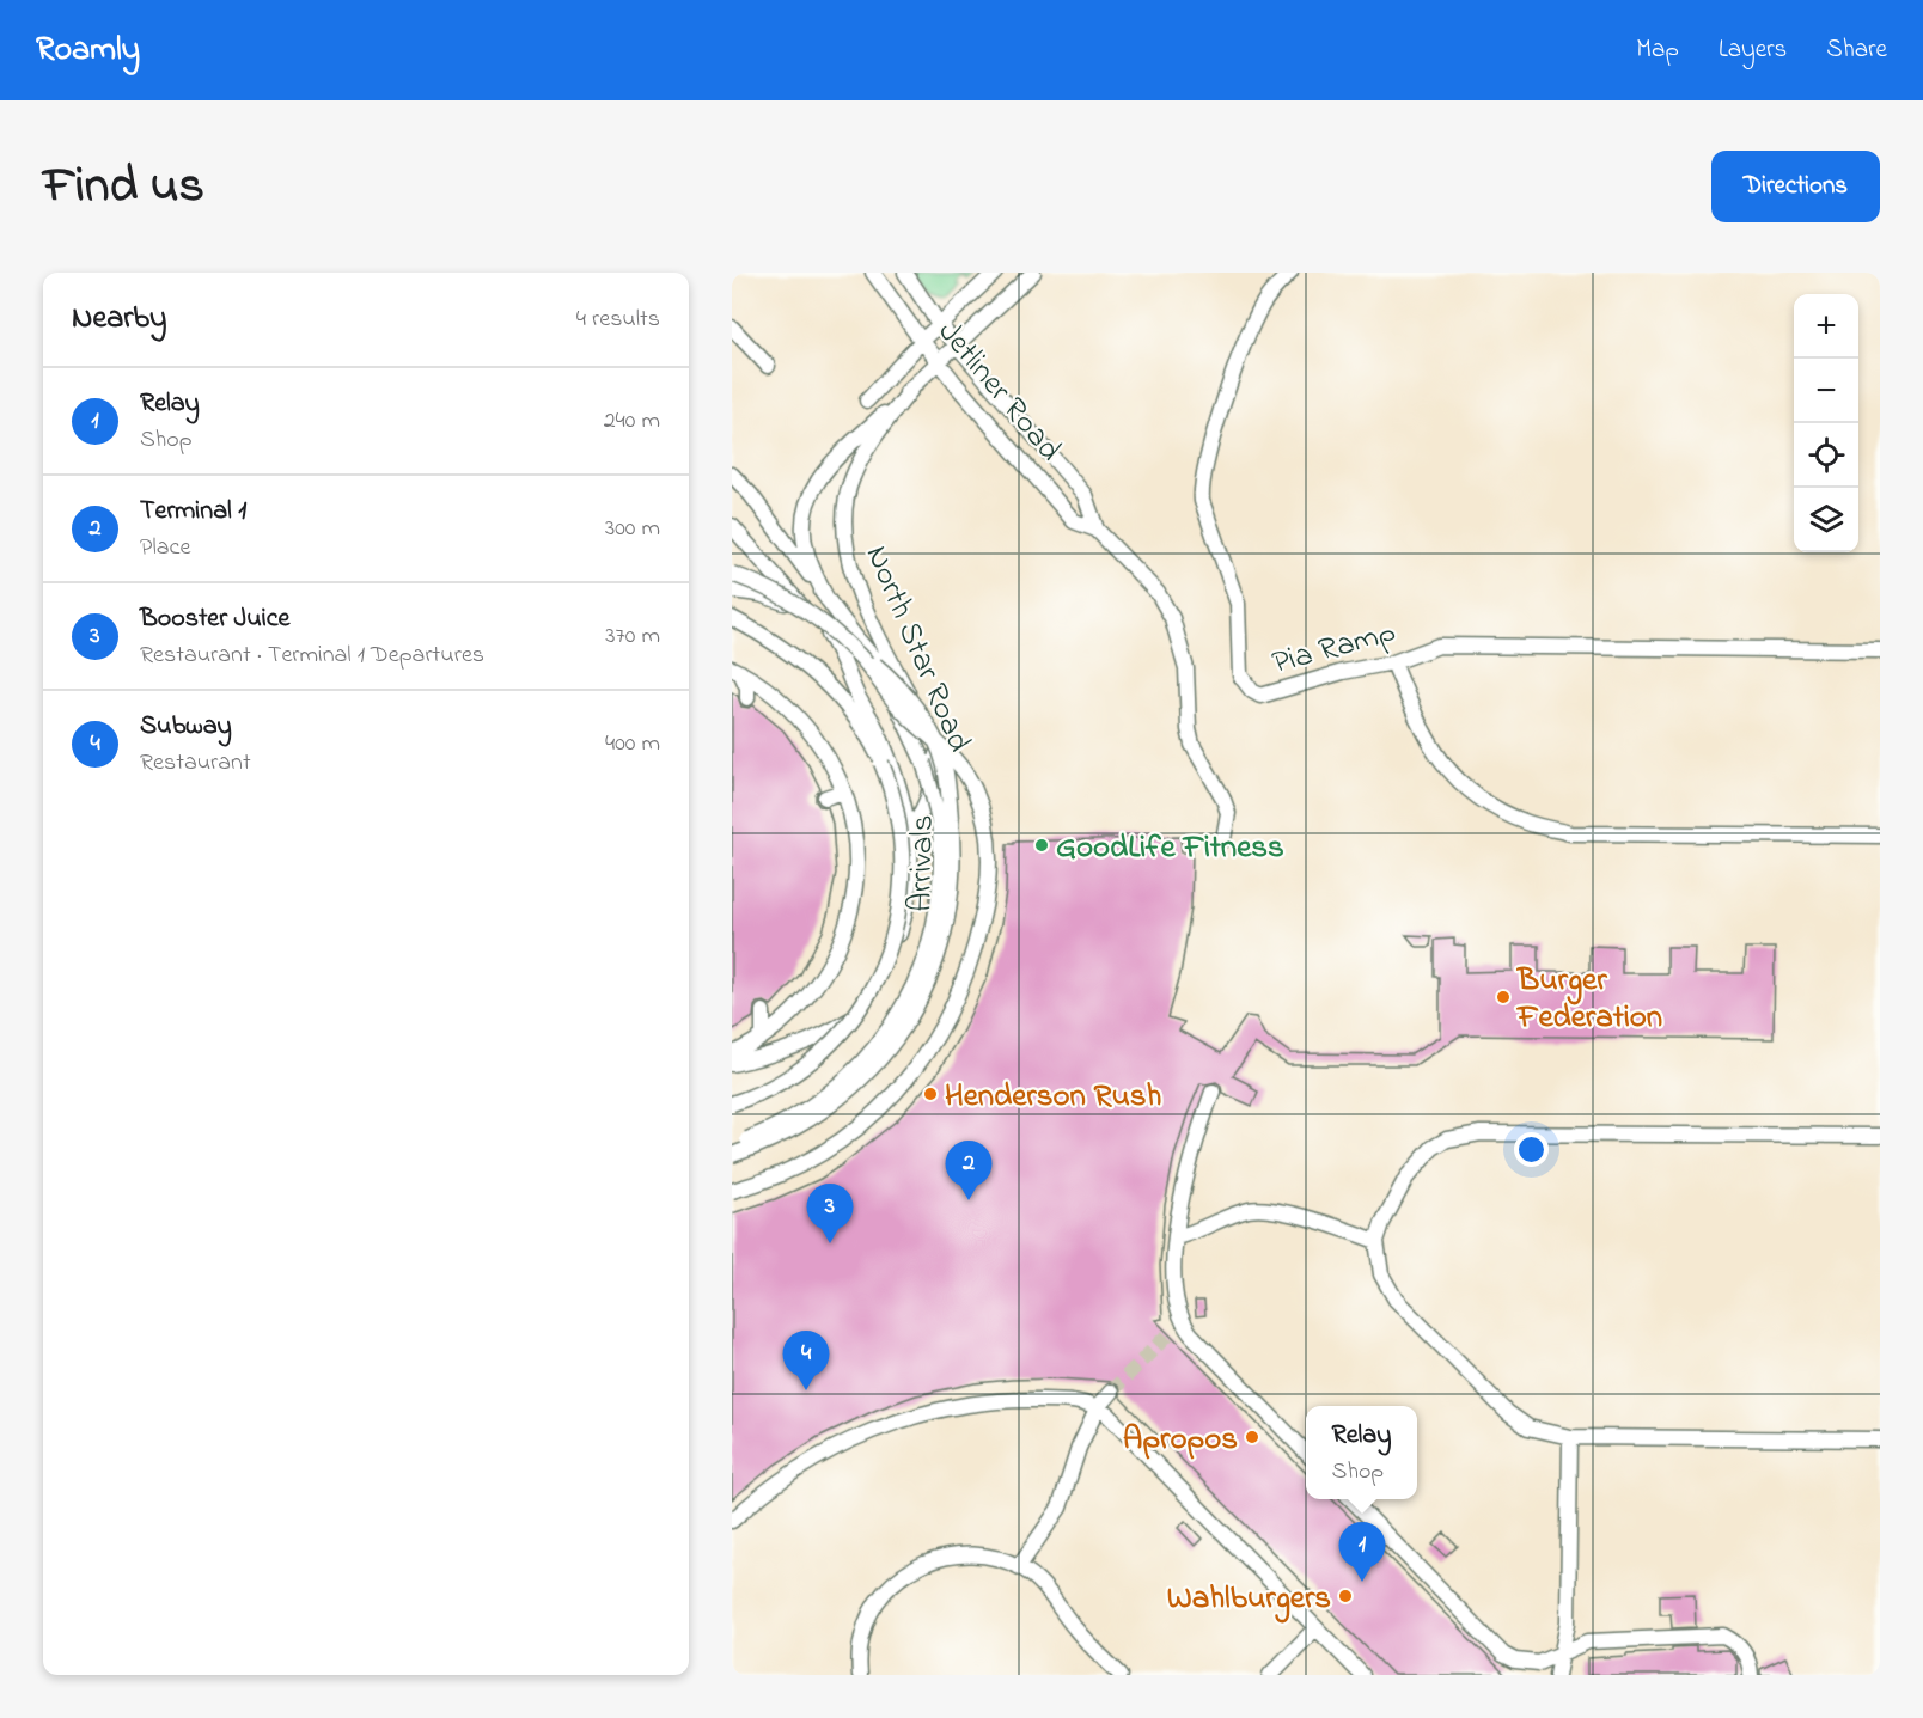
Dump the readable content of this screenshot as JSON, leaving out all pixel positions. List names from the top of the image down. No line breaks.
{"streets":{"street":["Jetliner Road","Pia Ramp","North Star Road","Arrivals"]},"crossings":[["North Star Road","Arrivals"]],"places":["GoodLife Fitness","Burger Federation","Henderson Rush","Apropos","Wahlburgers"],"page":{"header":"Roamly","nav":["Map","Layers","Share"],"title":"Find us","buttons":"Directions","heading":["Nearby","4 results"],"map_buttons":["+","−"],"list":[{"mark":"1","name":"Relay","note":"Shop","value":"240 m"},{"mark":"2","name":"Terminal 1","note":"Place","value":"300 m"},{"mark":"3","name":"Booster Juice","note":"Restaurant · Terminal 1 Departures","value":"370 m"},{"mark":"4","name":"Subway","note":"Restaurant","value":"400 m"}],"pins":["2","3","4","1"],"popup":["Relay","Shop"]}}
